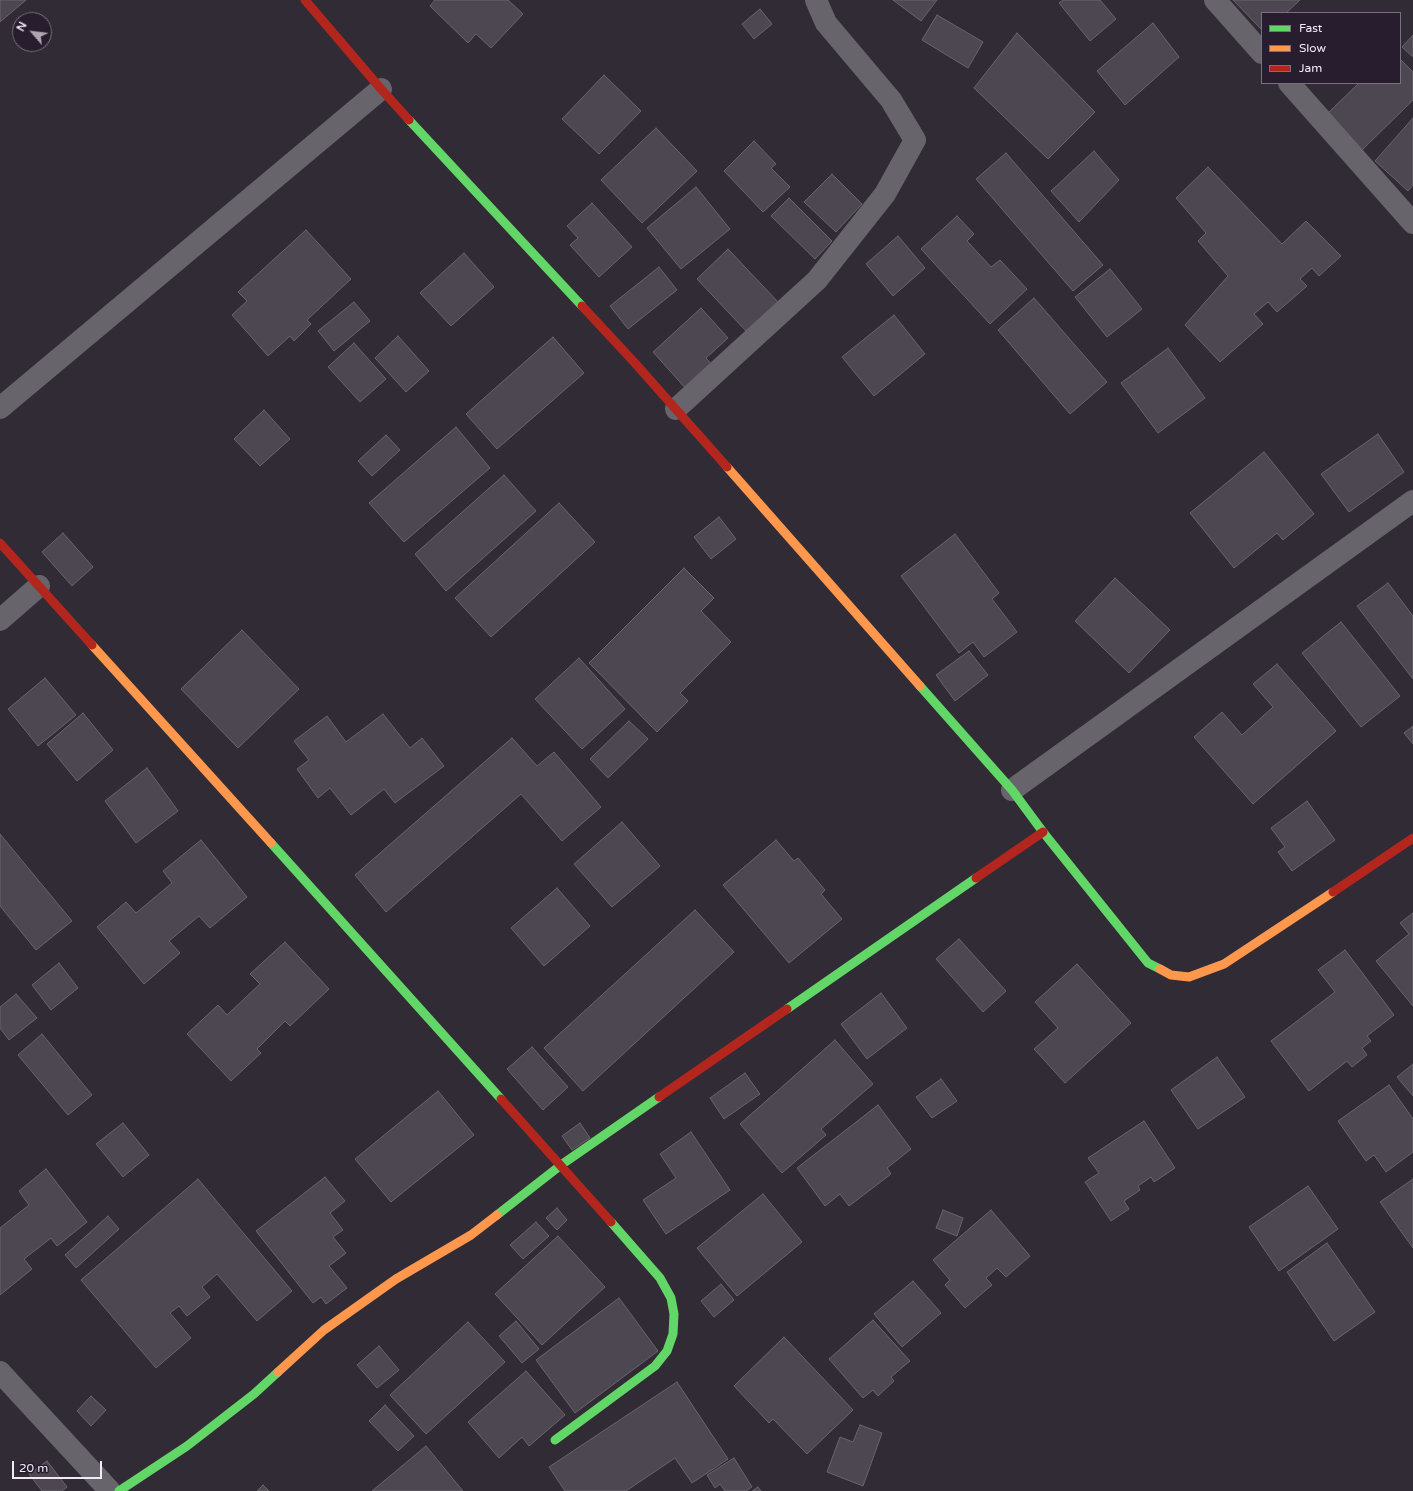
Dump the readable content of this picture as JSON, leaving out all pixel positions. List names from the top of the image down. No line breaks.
{"legend":["Fast","Slow","Jam"],"scale_bar":"20 m","north":"top left"}
